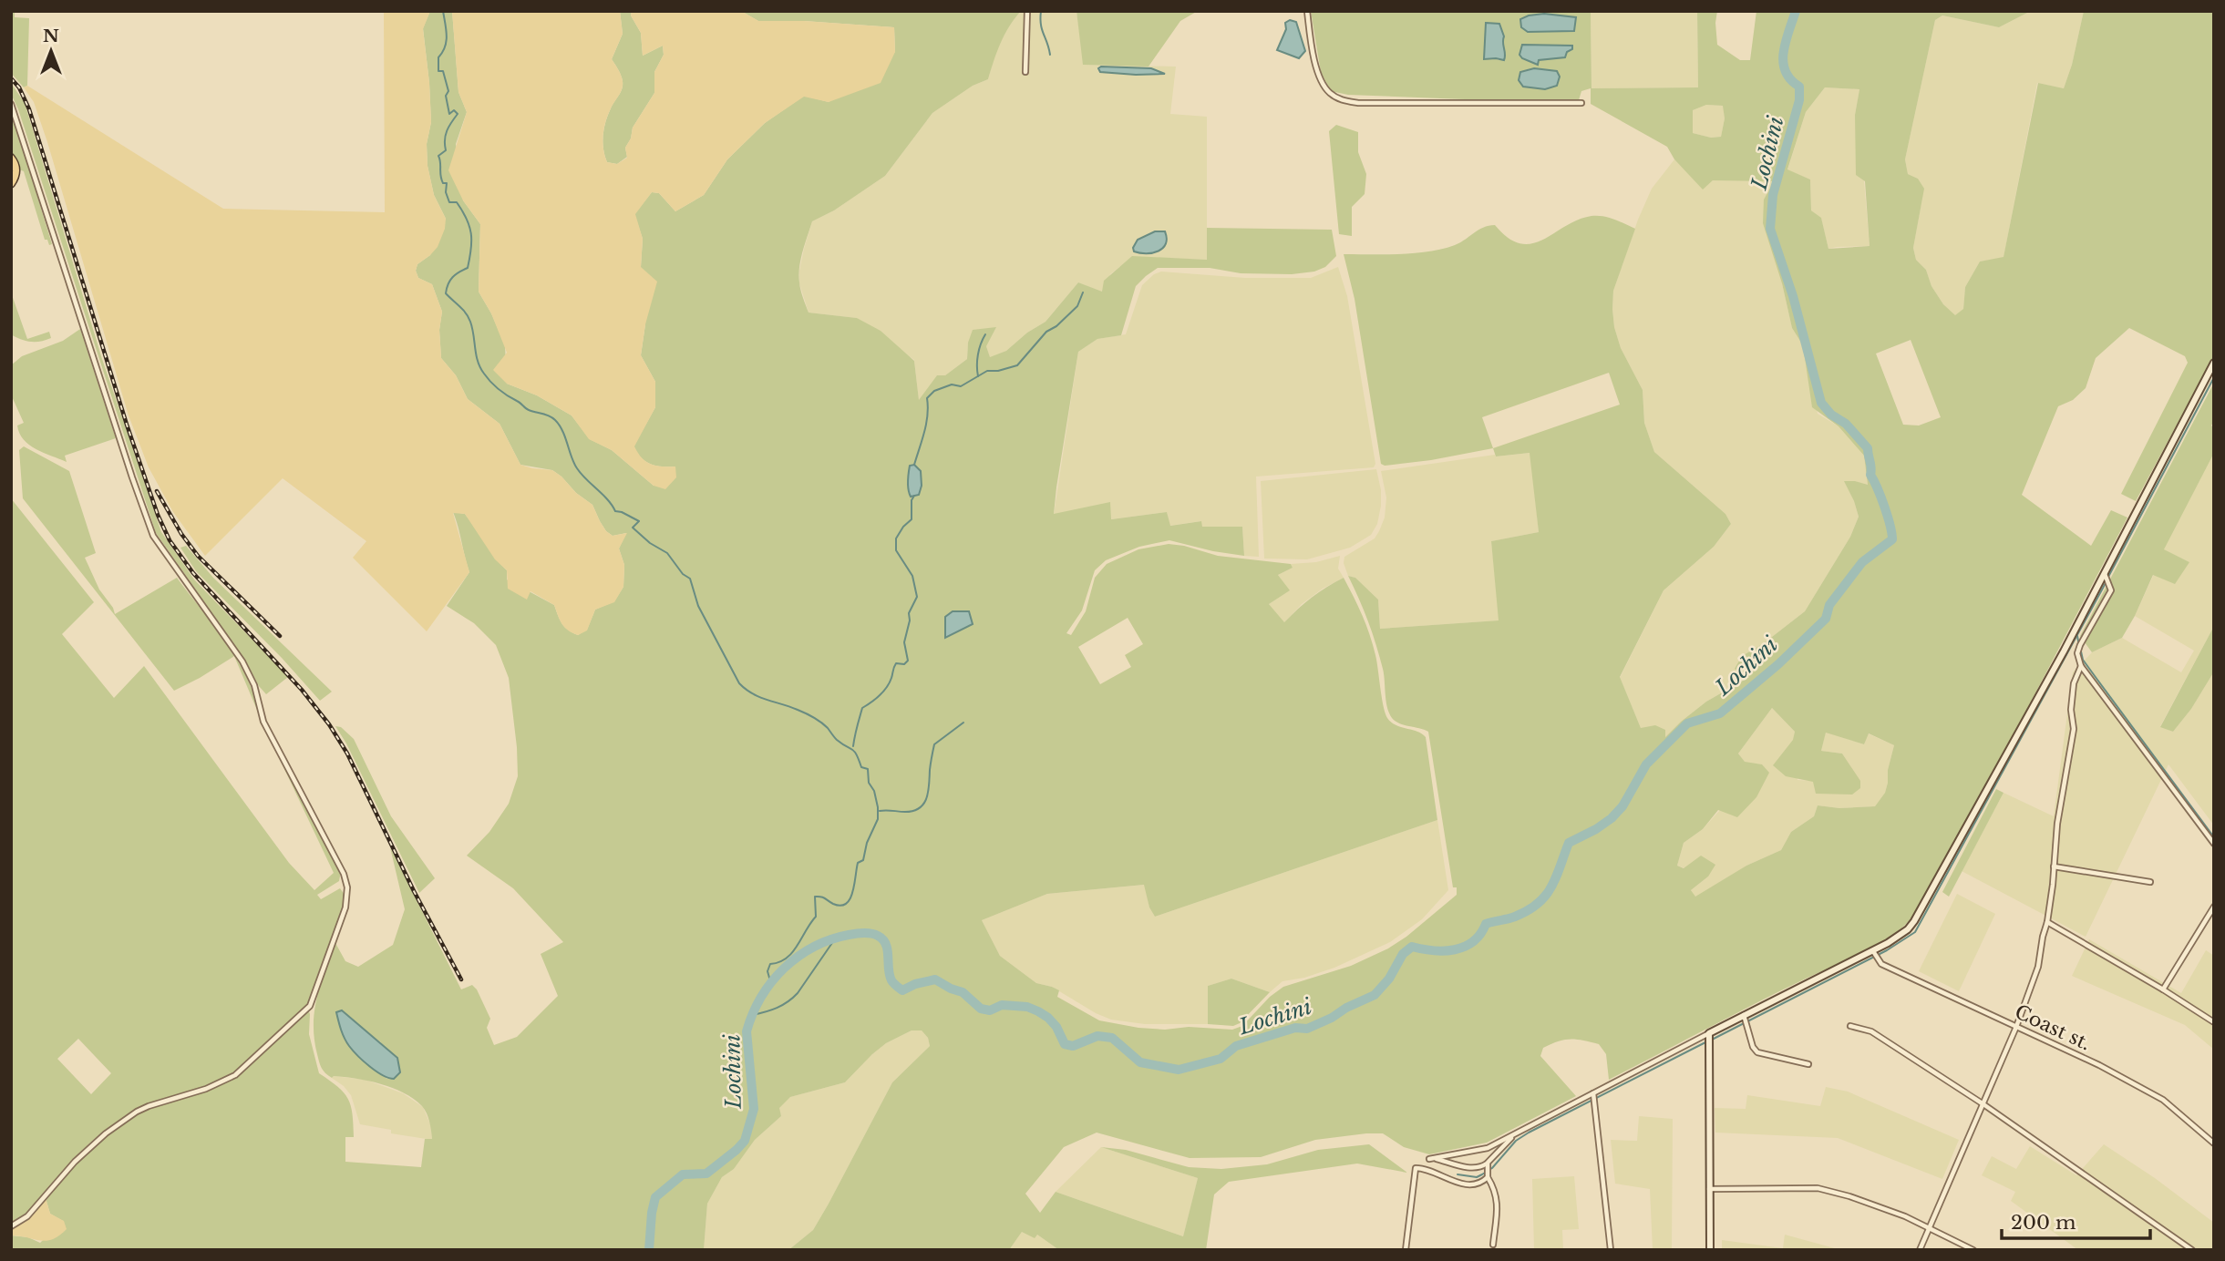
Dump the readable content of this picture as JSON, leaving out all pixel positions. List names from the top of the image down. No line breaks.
{"streets":{"street":["Coast st."]},"water":["Lochini"],"scale_bar":"200 m","north":"top"}
